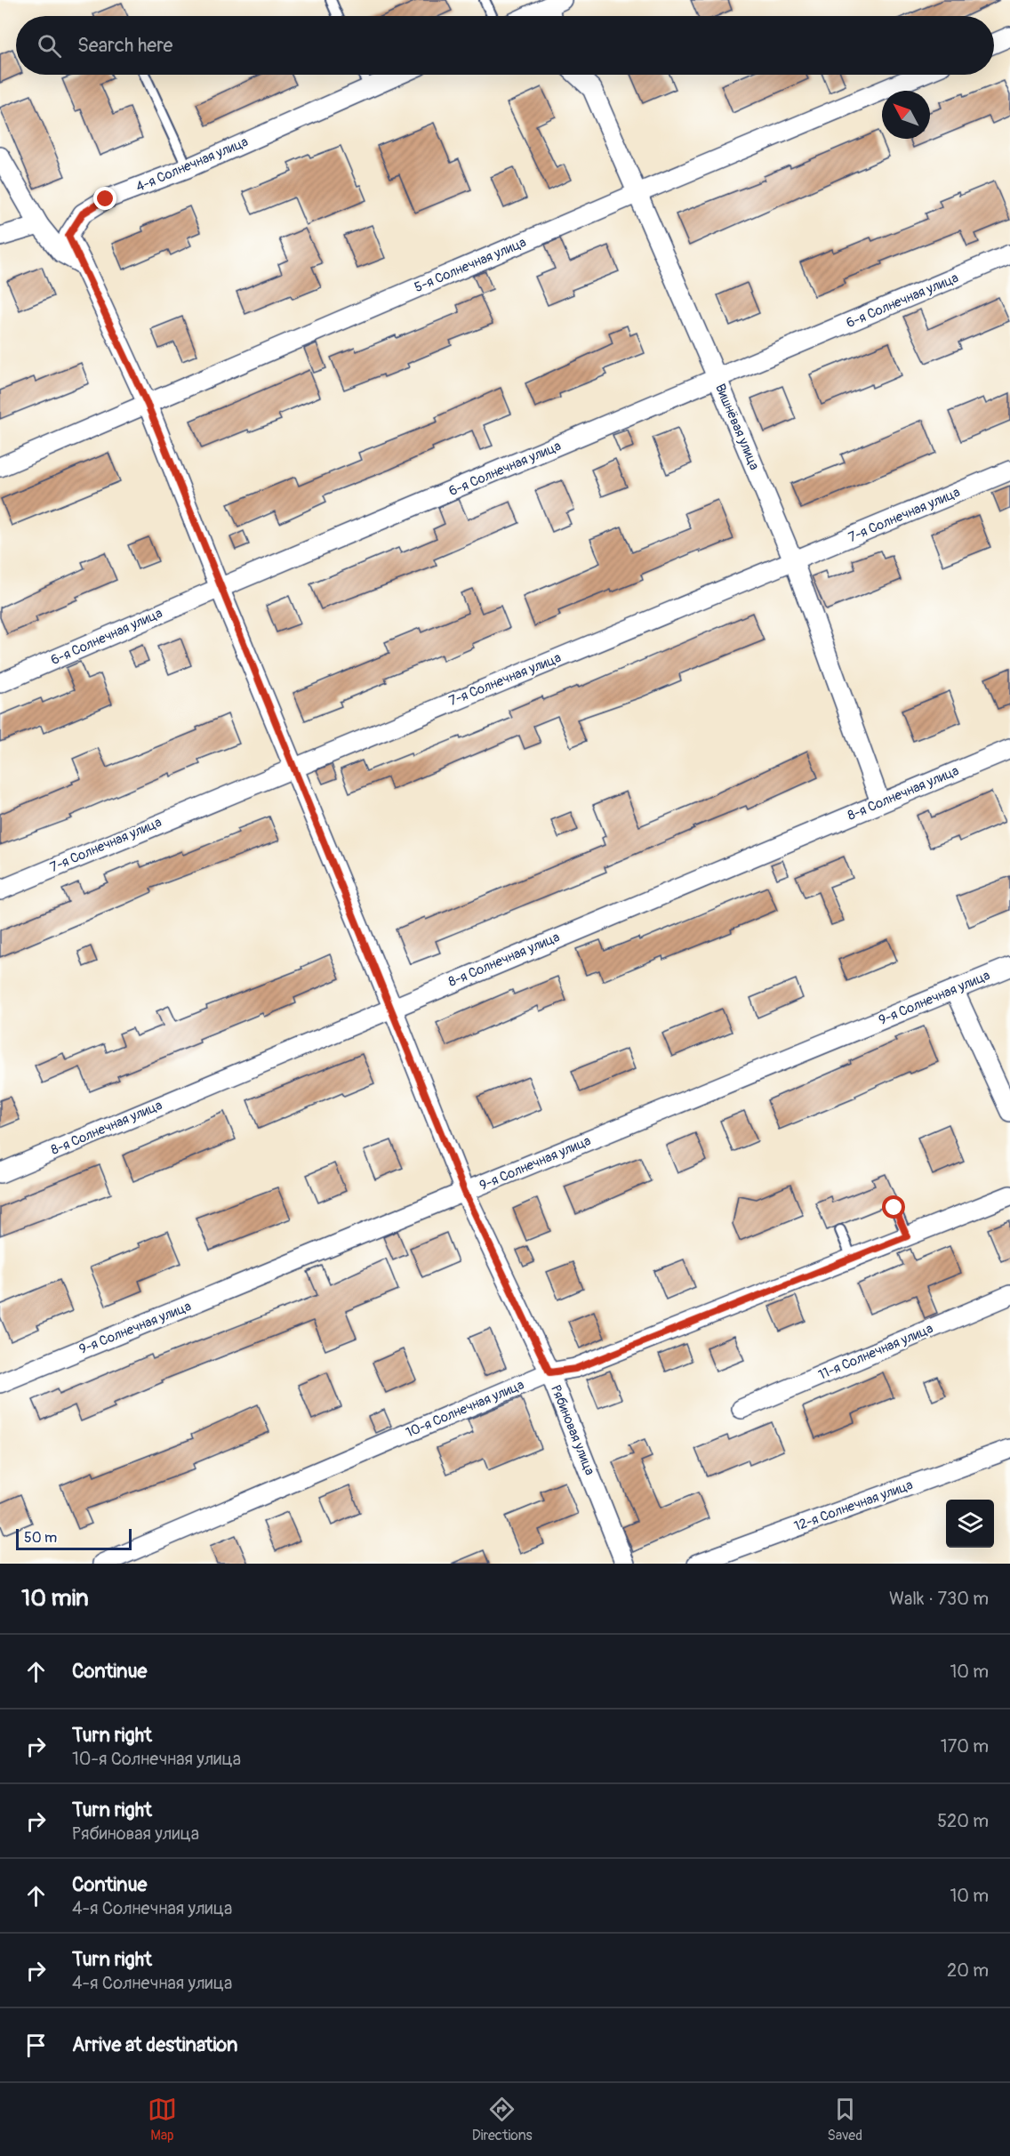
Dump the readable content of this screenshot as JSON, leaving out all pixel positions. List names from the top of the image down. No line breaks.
{"streets":{"street":["4-я Солнечная улица","5-я Солнечная улица","6-я Солнечная улица","Вишнёвая улица","7-я Солнечная улица","8-я Солнечная улица","9-я Солнечная улица","11-я Солнечная улица","10-я Солнечная улица","Рябиновая улица","12-я Солнечная улица"]},"crossings":[["4-я Солнечная улица","Рябиновая улица"],["5-я Солнечная улица","Вишнёвая улица"],["5-я Солнечная улица","Рябиновая улица"],["6-я Солнечная улица","Вишнёвая улица"],["6-я Солнечная улица","Рябиновая улица"],["Вишнёвая улица","7-я Солнечная улица"],["Вишнёвая улица","8-я Солнечная улица"],["7-я Солнечная улица","Рябиновая улица"],["8-я Солнечная улица","Рябиновая улица"],["9-я Солнечная улица","Рябиновая улица"],["10-я Солнечная улица","Рябиновая улица"]],"scale_bar":"50 m","north":"top left","page":{"search":"Search here","scale":"50 m","heading":["10 min","Walk · 730 m"],"list":[["Continue","10 m"],["Turn right","10-я Солнечная улица","170 m"],["Turn right","Рябиновая улица","520 m"],["Continue","4-я Солнечная улица","10 m"],["Turn right","4-я Солнечная улица","20 m"],"Arrive at destination"],"nav":["Map","Directions","Saved"]}}
